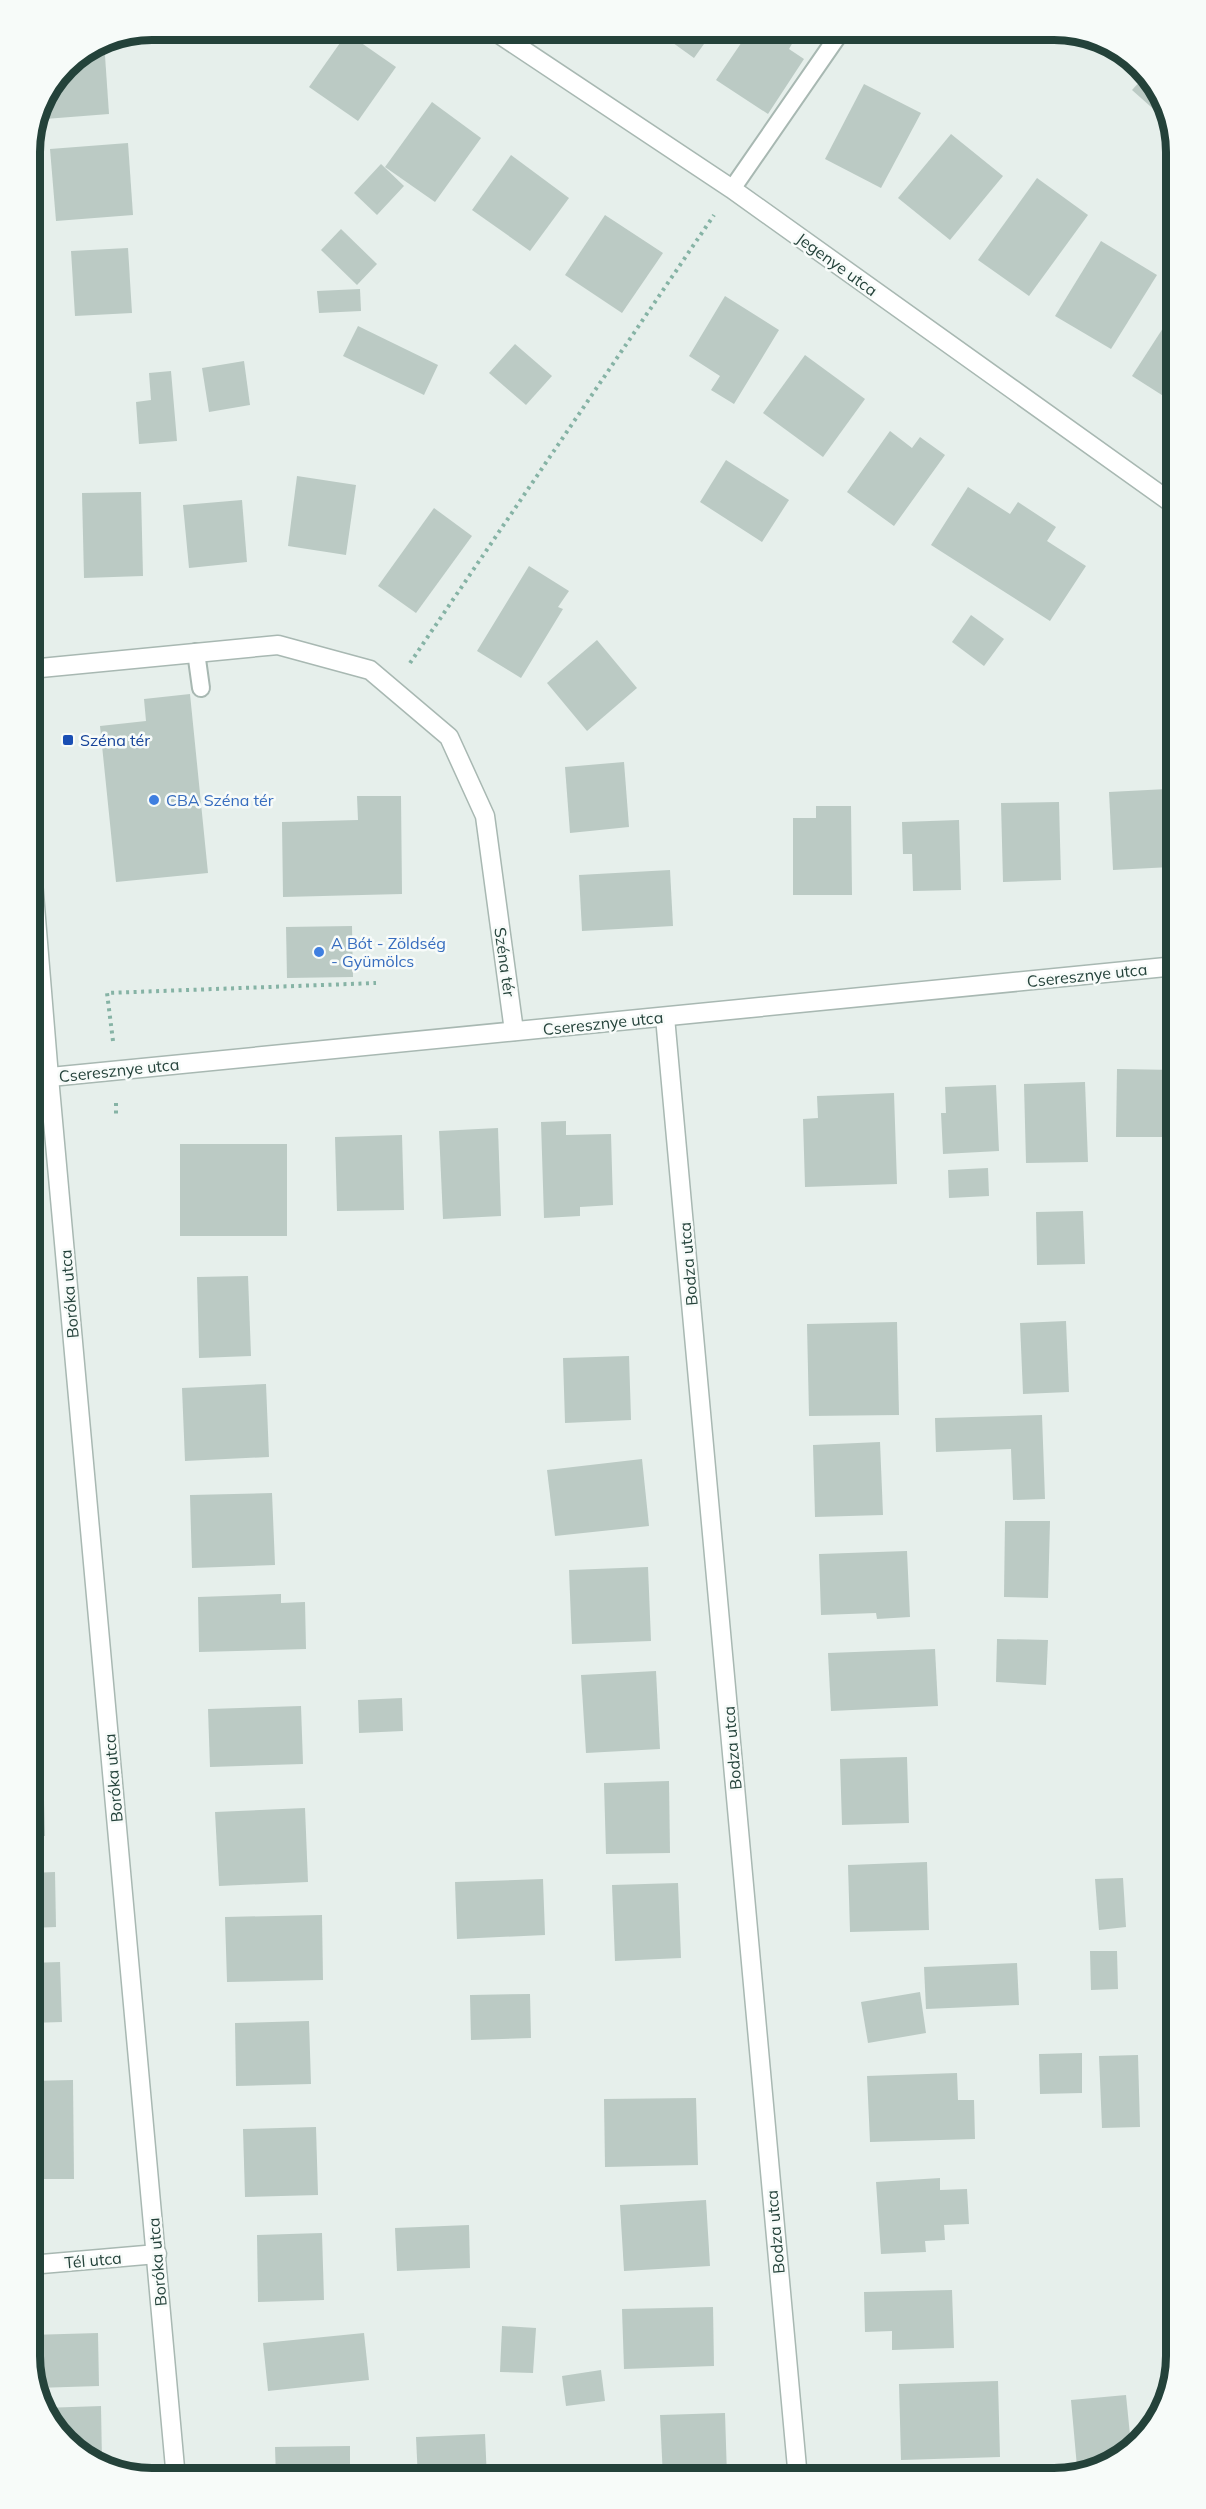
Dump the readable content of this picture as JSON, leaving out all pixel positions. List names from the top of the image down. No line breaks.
{"streets":{"street":["Jegenye utca","Széna tér","Cseresznye utca","Bodza utca","Boróka utca","Tél utca"]},"crossings":[["Széna tér","Cseresznye utca"],["Cseresznye utca","Bodza utca"],["Cseresznye utca","Boróka utca"],["Boróka utca","Tél utca"]],"places":{"transit":["Széna tér"],"other":["CBA Széna tér","A Bót - Zöldség - Gyümölcs"]}}
